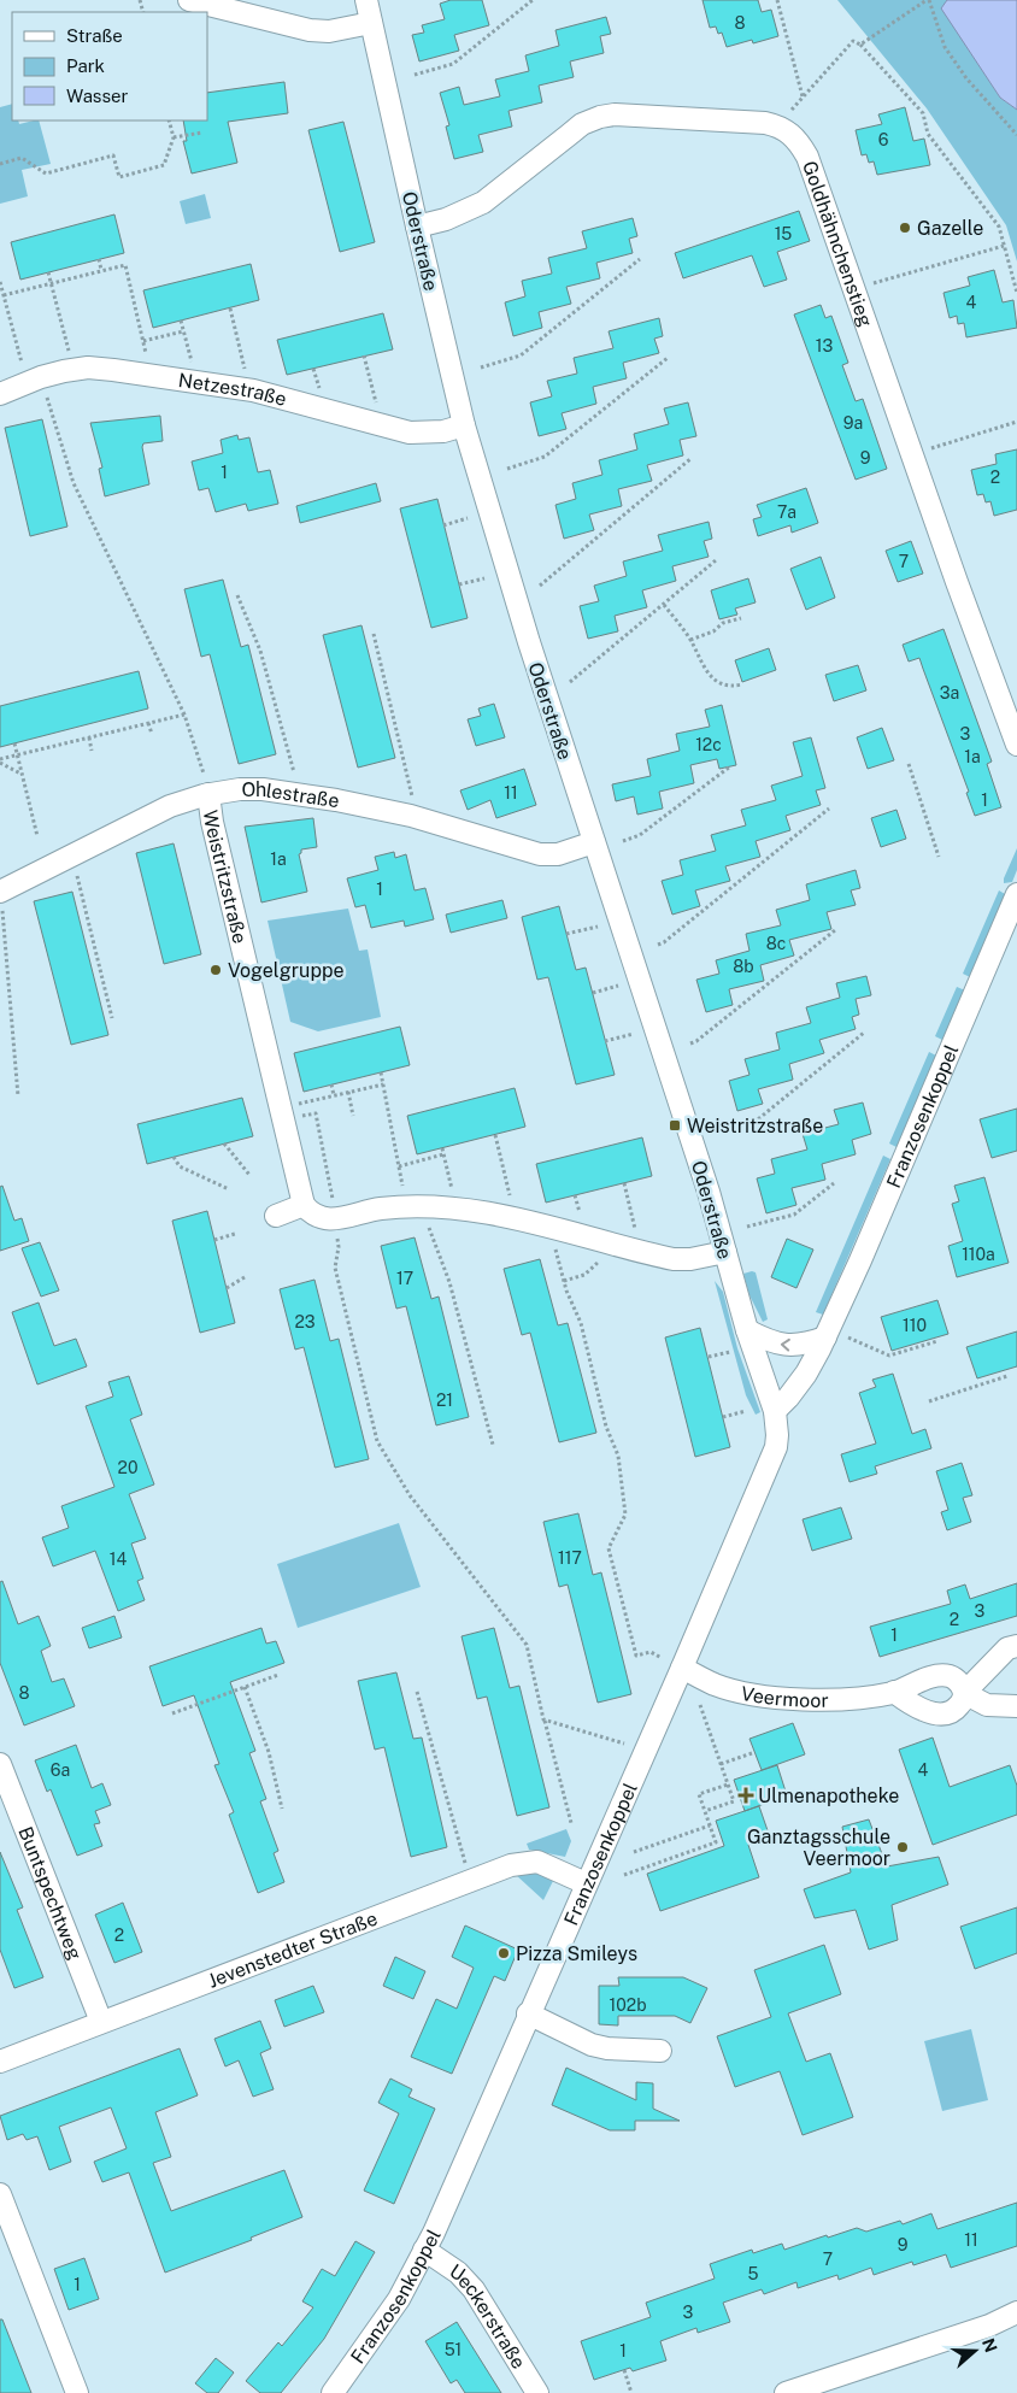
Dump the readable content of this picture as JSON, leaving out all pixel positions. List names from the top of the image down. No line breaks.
{"streets":{"street":["Oderstraße","Goldhähnchenstieg","Netzestraße","Ohlestraße","Weistritzstraße","Franzosenkoppel","Veermoor","Buntspechtweg","Jevenstedter Straße","Ueckerstraße"]},"crossings":[["Oderstraße","Goldhähnchenstieg"],["Oderstraße","Netzestraße"],["Oderstraße","Ohlestraße"],["Oderstraße","Franzosenkoppel"],["Ohlestraße","Weistritzstraße"],["Franzosenkoppel","Veermoor"],["Franzosenkoppel","Jevenstedter Straße"],["Franzosenkoppel","Ueckerstraße"],["Buntspechtweg","Jevenstedter Straße"]],"places":{"other":["Gazelle","Vogelgruppe","Ganztagsschule Veermoor","Pizza Smileys"],"transit":["Weistritzstraße"],"health":["Ulmenapotheke"]},"house_numbers":["8","6","15","4","13","9a","9","1","2","7a","7","3a","3","12c","1a","11","1","1a","1","8c","8b","110a","17","23","110","21","20","117","14","3","2","1","8","6a","4","2","102b","11","9","7","5","1","3","51","1"],"legend":["Straße","Park","Wasser"],"north":"right"}
